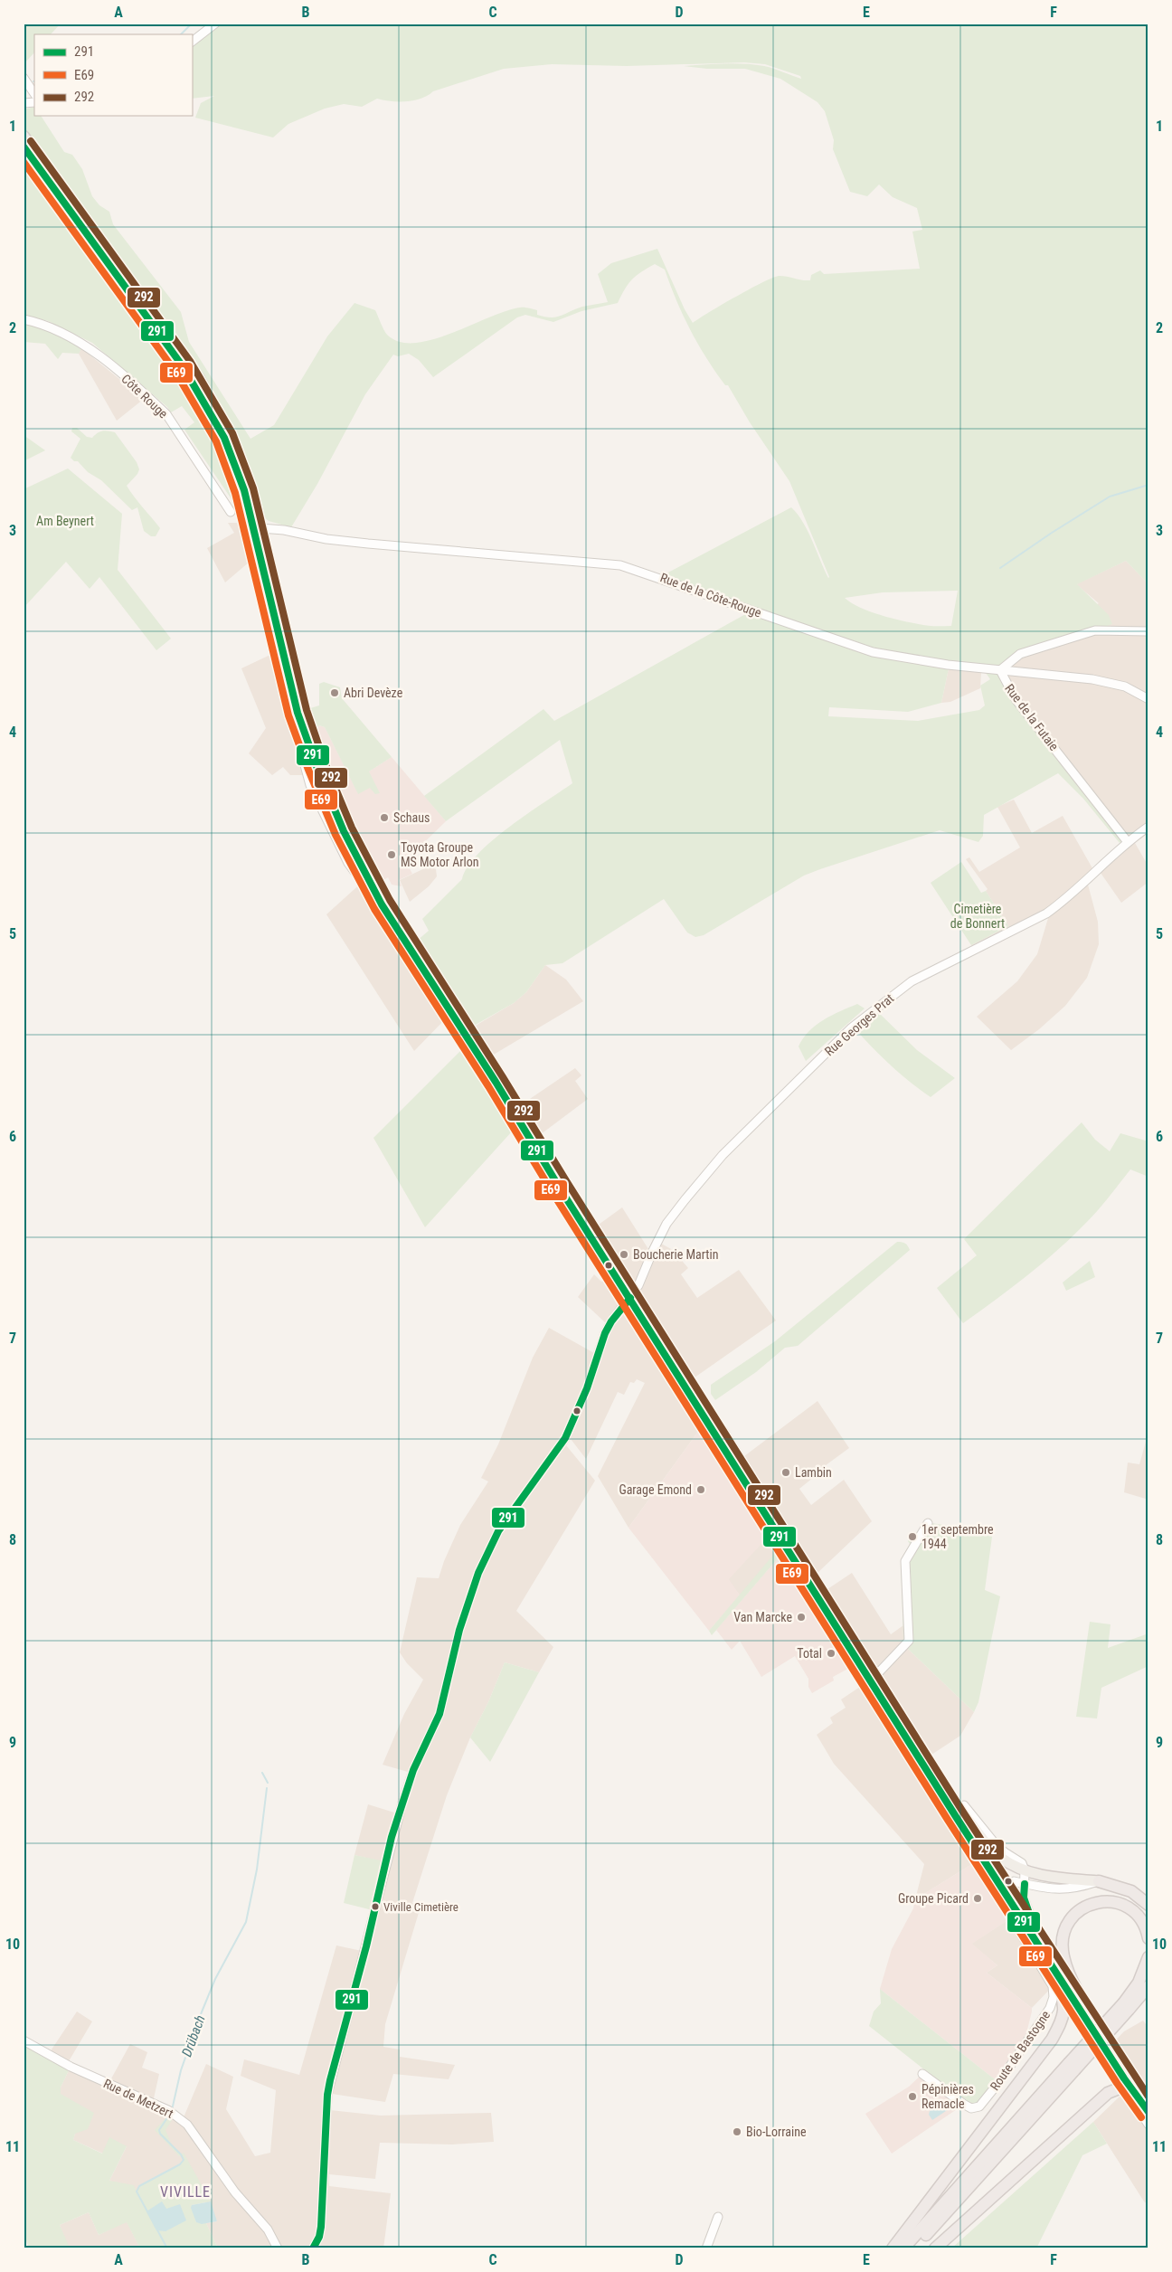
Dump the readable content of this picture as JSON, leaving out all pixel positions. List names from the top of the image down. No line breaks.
{"streets":{"highway":["Route de Bastogne"],"street":["Côte Rouge","Rue de la Côte-Rouge","Rue de la Futaie","Rue Georges Prat","Rue de Metzert"]},"crossings":[["Rue de la Côte-Rouge","Rue de la Futaie"],["Rue de la Côte-Rouge","Route de Bastogne"],["Rue de la Futaie","Rue Georges Prat"],["Rue Georges Prat","Route de Bastogne"]],"districts":["VIVILLE"],"water":["Drübach"],"parks":["Am Beynert","Cimetière de Bonnert"],"places":["Abri Devèze","Schaus","Toyota Groupe MS Motor Arlon","Boucherie Martin","Lambin","Garage Emond","1er septembre 1944","Van Marcke","Total","Groupe Picard","Viville Cimetière","Pépinières Remacle","Bio-Lorraine"],"lines":["transit line 292","transit line 291","transit line E69"],"legend":["291","E69","292"],"grid":{"columns":["A","B","C","D","E","F"],"rows":["1","2","3","4","5","6","7","8","9","10","11"]}}
